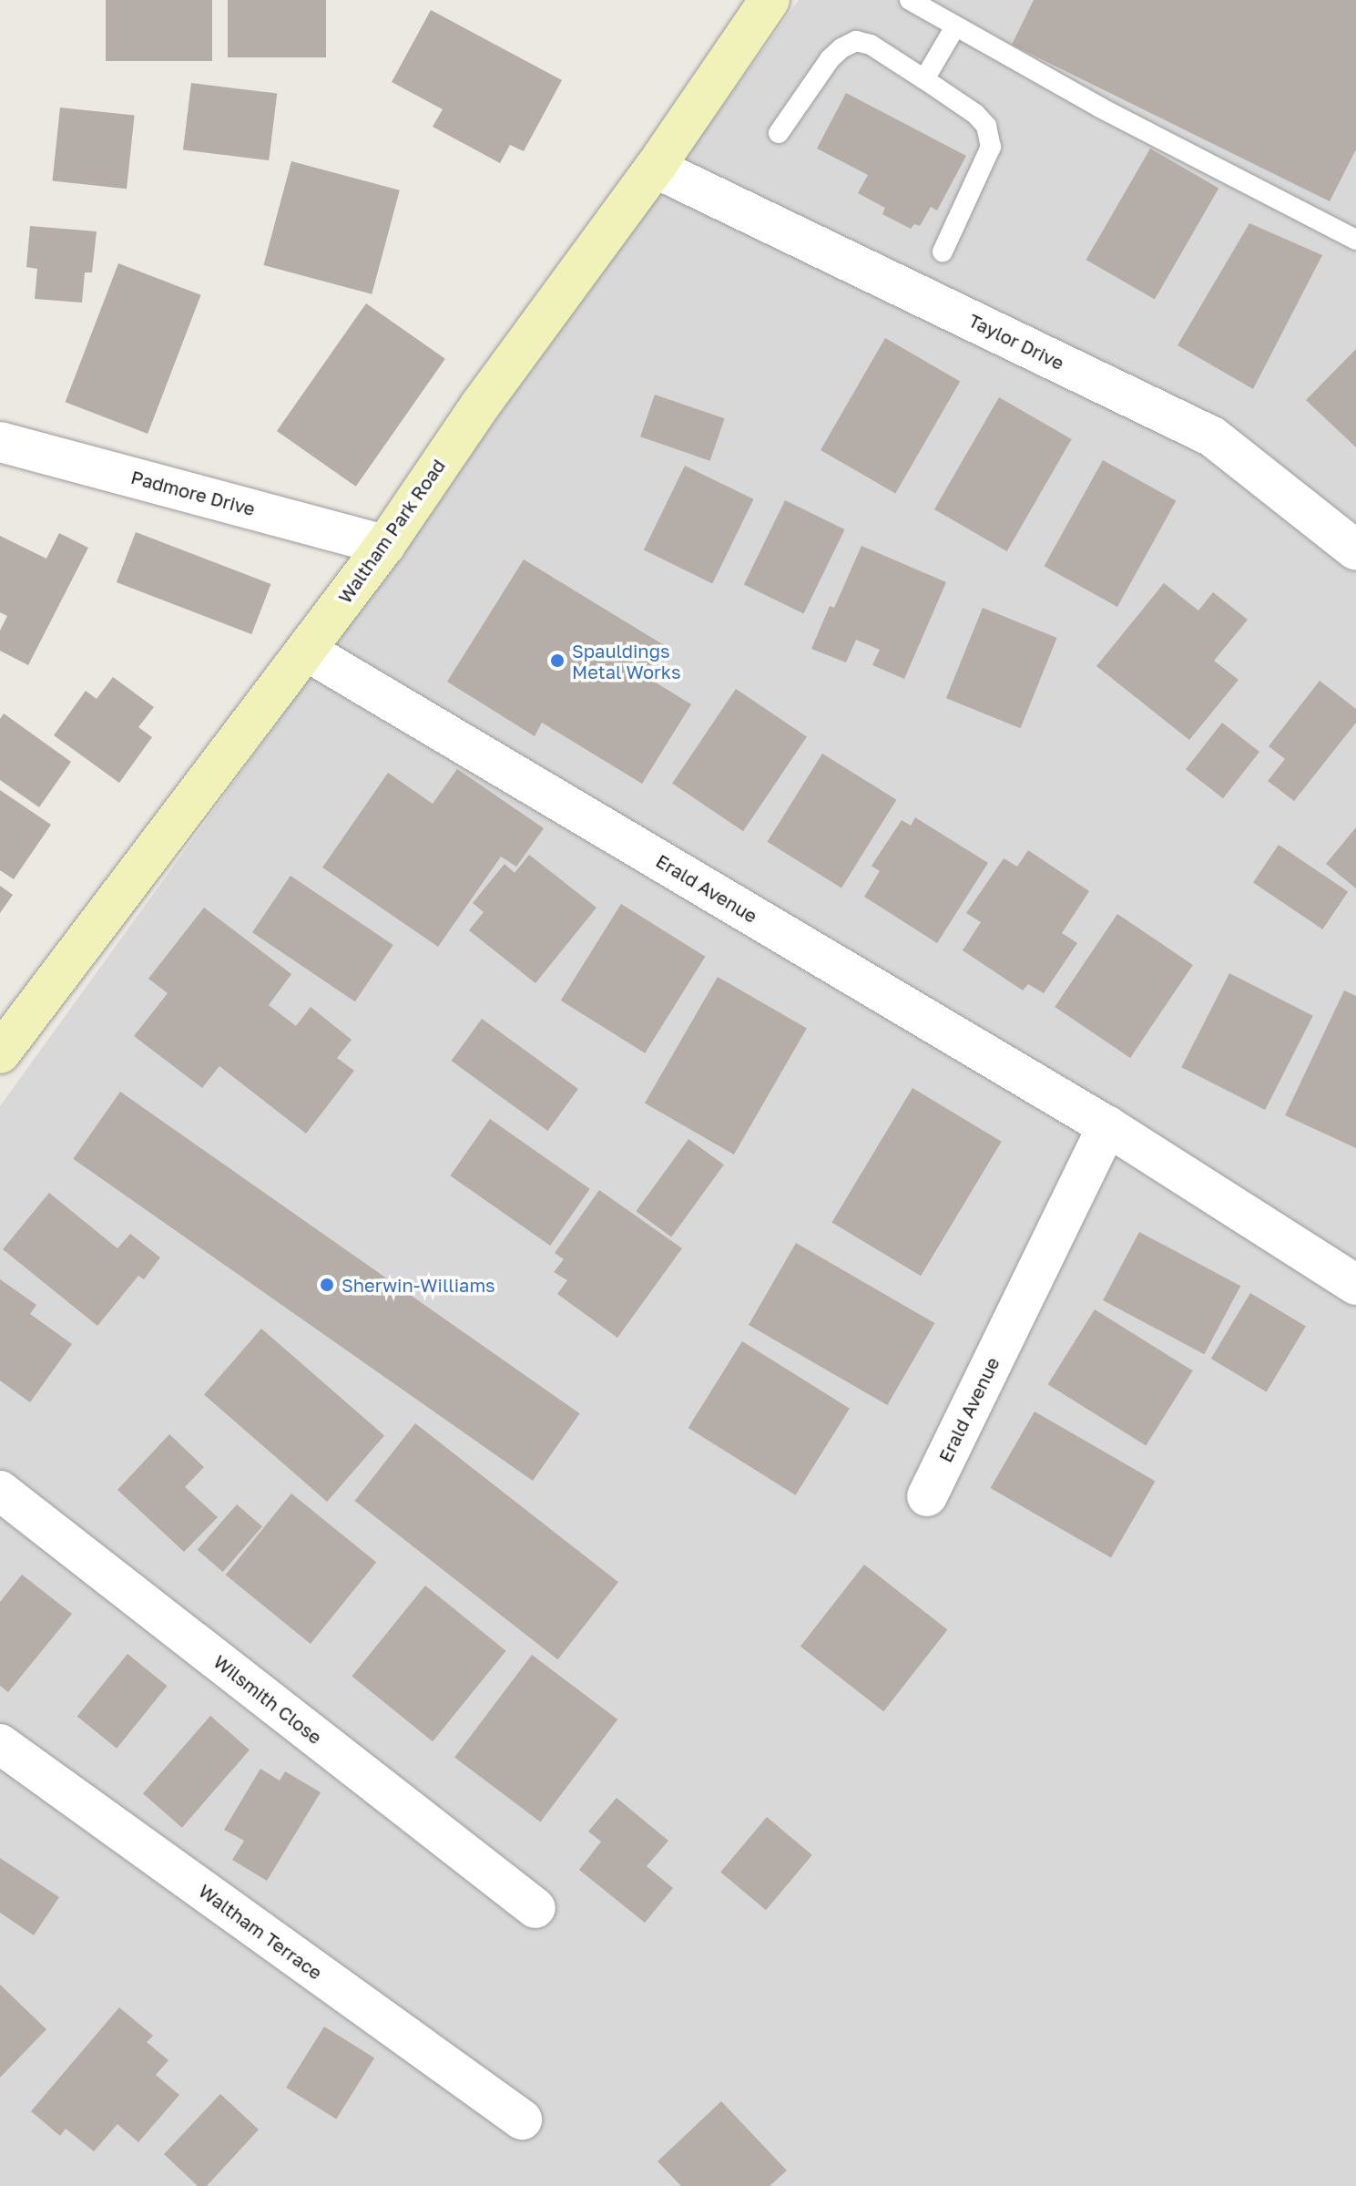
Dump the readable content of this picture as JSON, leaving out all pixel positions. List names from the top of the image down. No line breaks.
{"streets":{"main road":["Waltham Park Road"],"street":["Taylor Drive","Padmore Drive","Erald Avenue","Wilsmith Close","Waltham Terrace"]},"crossings":[["Taylor Drive","Waltham Park Road"],["Padmore Drive","Waltham Park Road"],["Waltham Park Road","Erald Avenue"]],"places":["Spauldings Metal Works","Sherwin-Williams"]}
